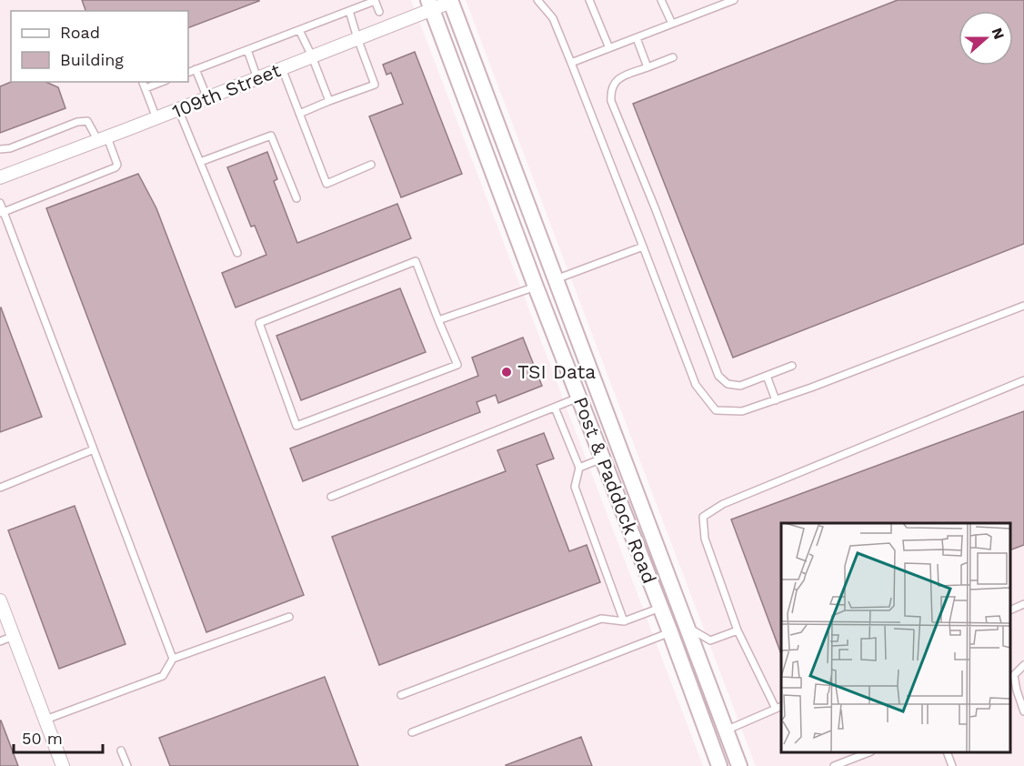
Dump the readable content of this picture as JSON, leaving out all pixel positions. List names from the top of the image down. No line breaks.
{"streets":{"street":["109th Street","Post & Paddock Road"]},"crossings":[["109th Street","Post & Paddock Road"]],"places":["TSI Data"],"legend":["Road","Building"],"scale_bar":"50 m","north":"right"}
